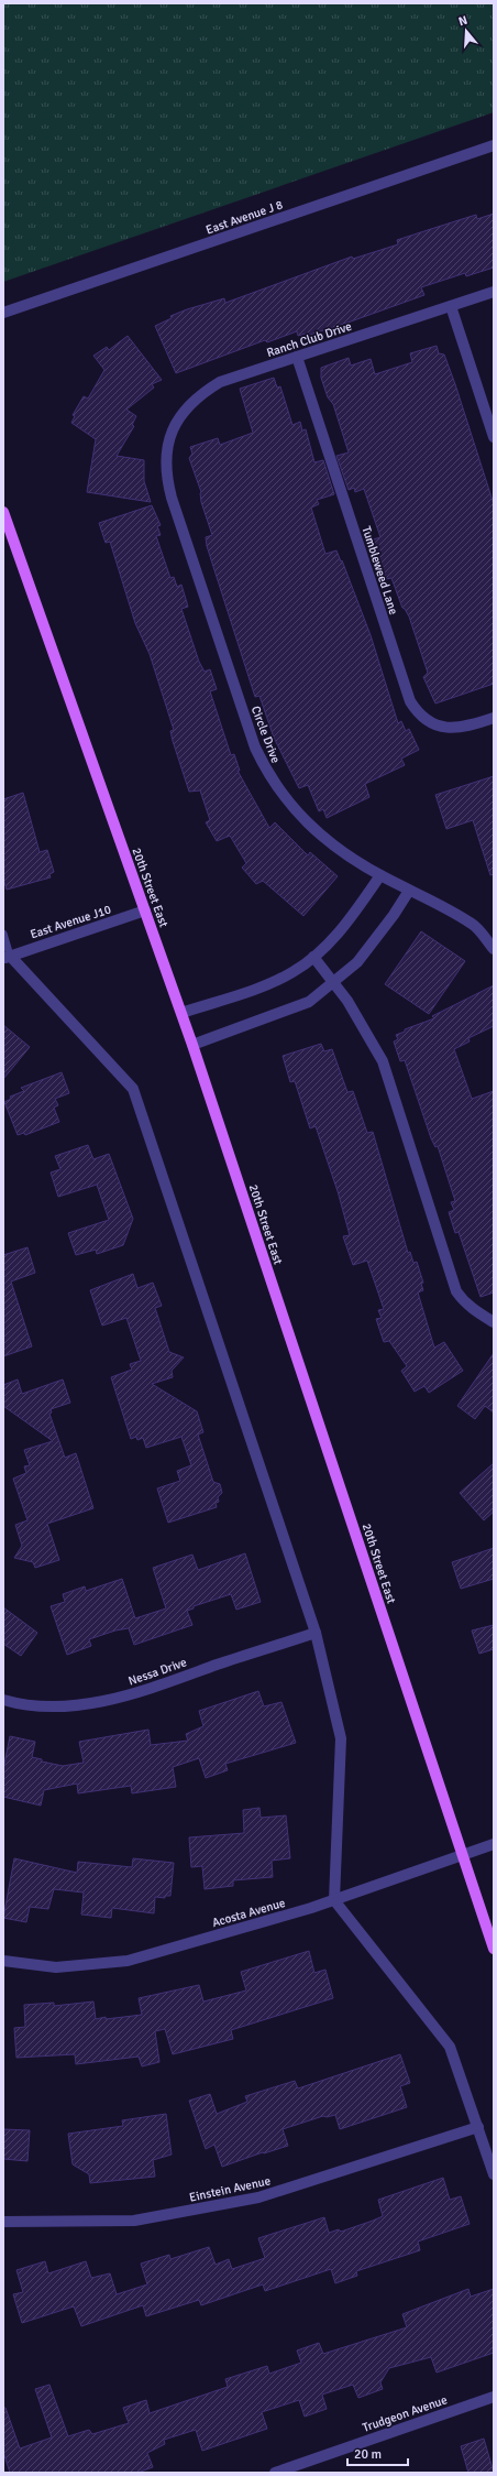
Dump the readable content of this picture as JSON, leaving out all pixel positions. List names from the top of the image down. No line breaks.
{"streets":{"main road":["20th Street East"],"street":["East Avenue J 8","Ranch Club Drive","Tumbleweed Lane","Circle Drive","East Avenue J10","Nessa Drive","Acosta Avenue","Einstein Avenue","Trudgeon Avenue"]},"crossings":[["Ranch Club Drive","Tumbleweed Lane"],["Ranch Club Drive","Circle Drive"],["20th Street East","East Avenue J10"],["20th Street East","Acosta Avenue"]],"scale_bar":"20 m","north":"top"}
